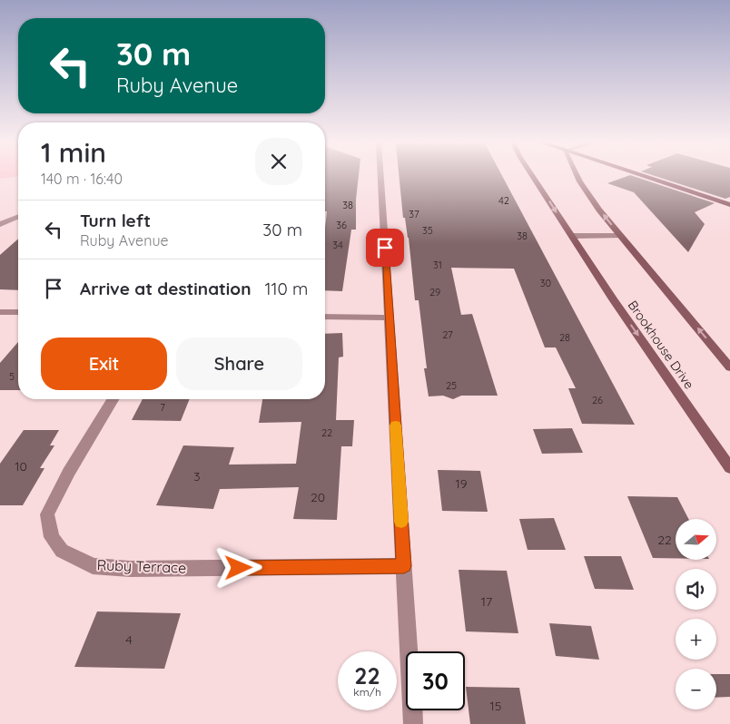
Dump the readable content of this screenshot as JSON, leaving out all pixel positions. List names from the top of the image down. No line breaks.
{"streets":{"main road":["Brookhouse Drive"],"street":["Ruby Terrace"]},"house_numbers":["42","38","37","36","35","38","34","31","30","29","27","28","5","25","26","7","22","10","3","19","20","22","17","4","15"],"north":"right","page":{"turn":["30 m","Ruby Avenue"],"heading":["1 min","140 m · 16:40"],"list":[{"name":"Turn left","note":"Ruby Avenue","value":"30 m"},{"name":"Arrive at destination","value":"110 m"}],"buttons":["Exit","Share"],"map_buttons":["+","−"],"speed":"22 km/h","limit":"30"}}
